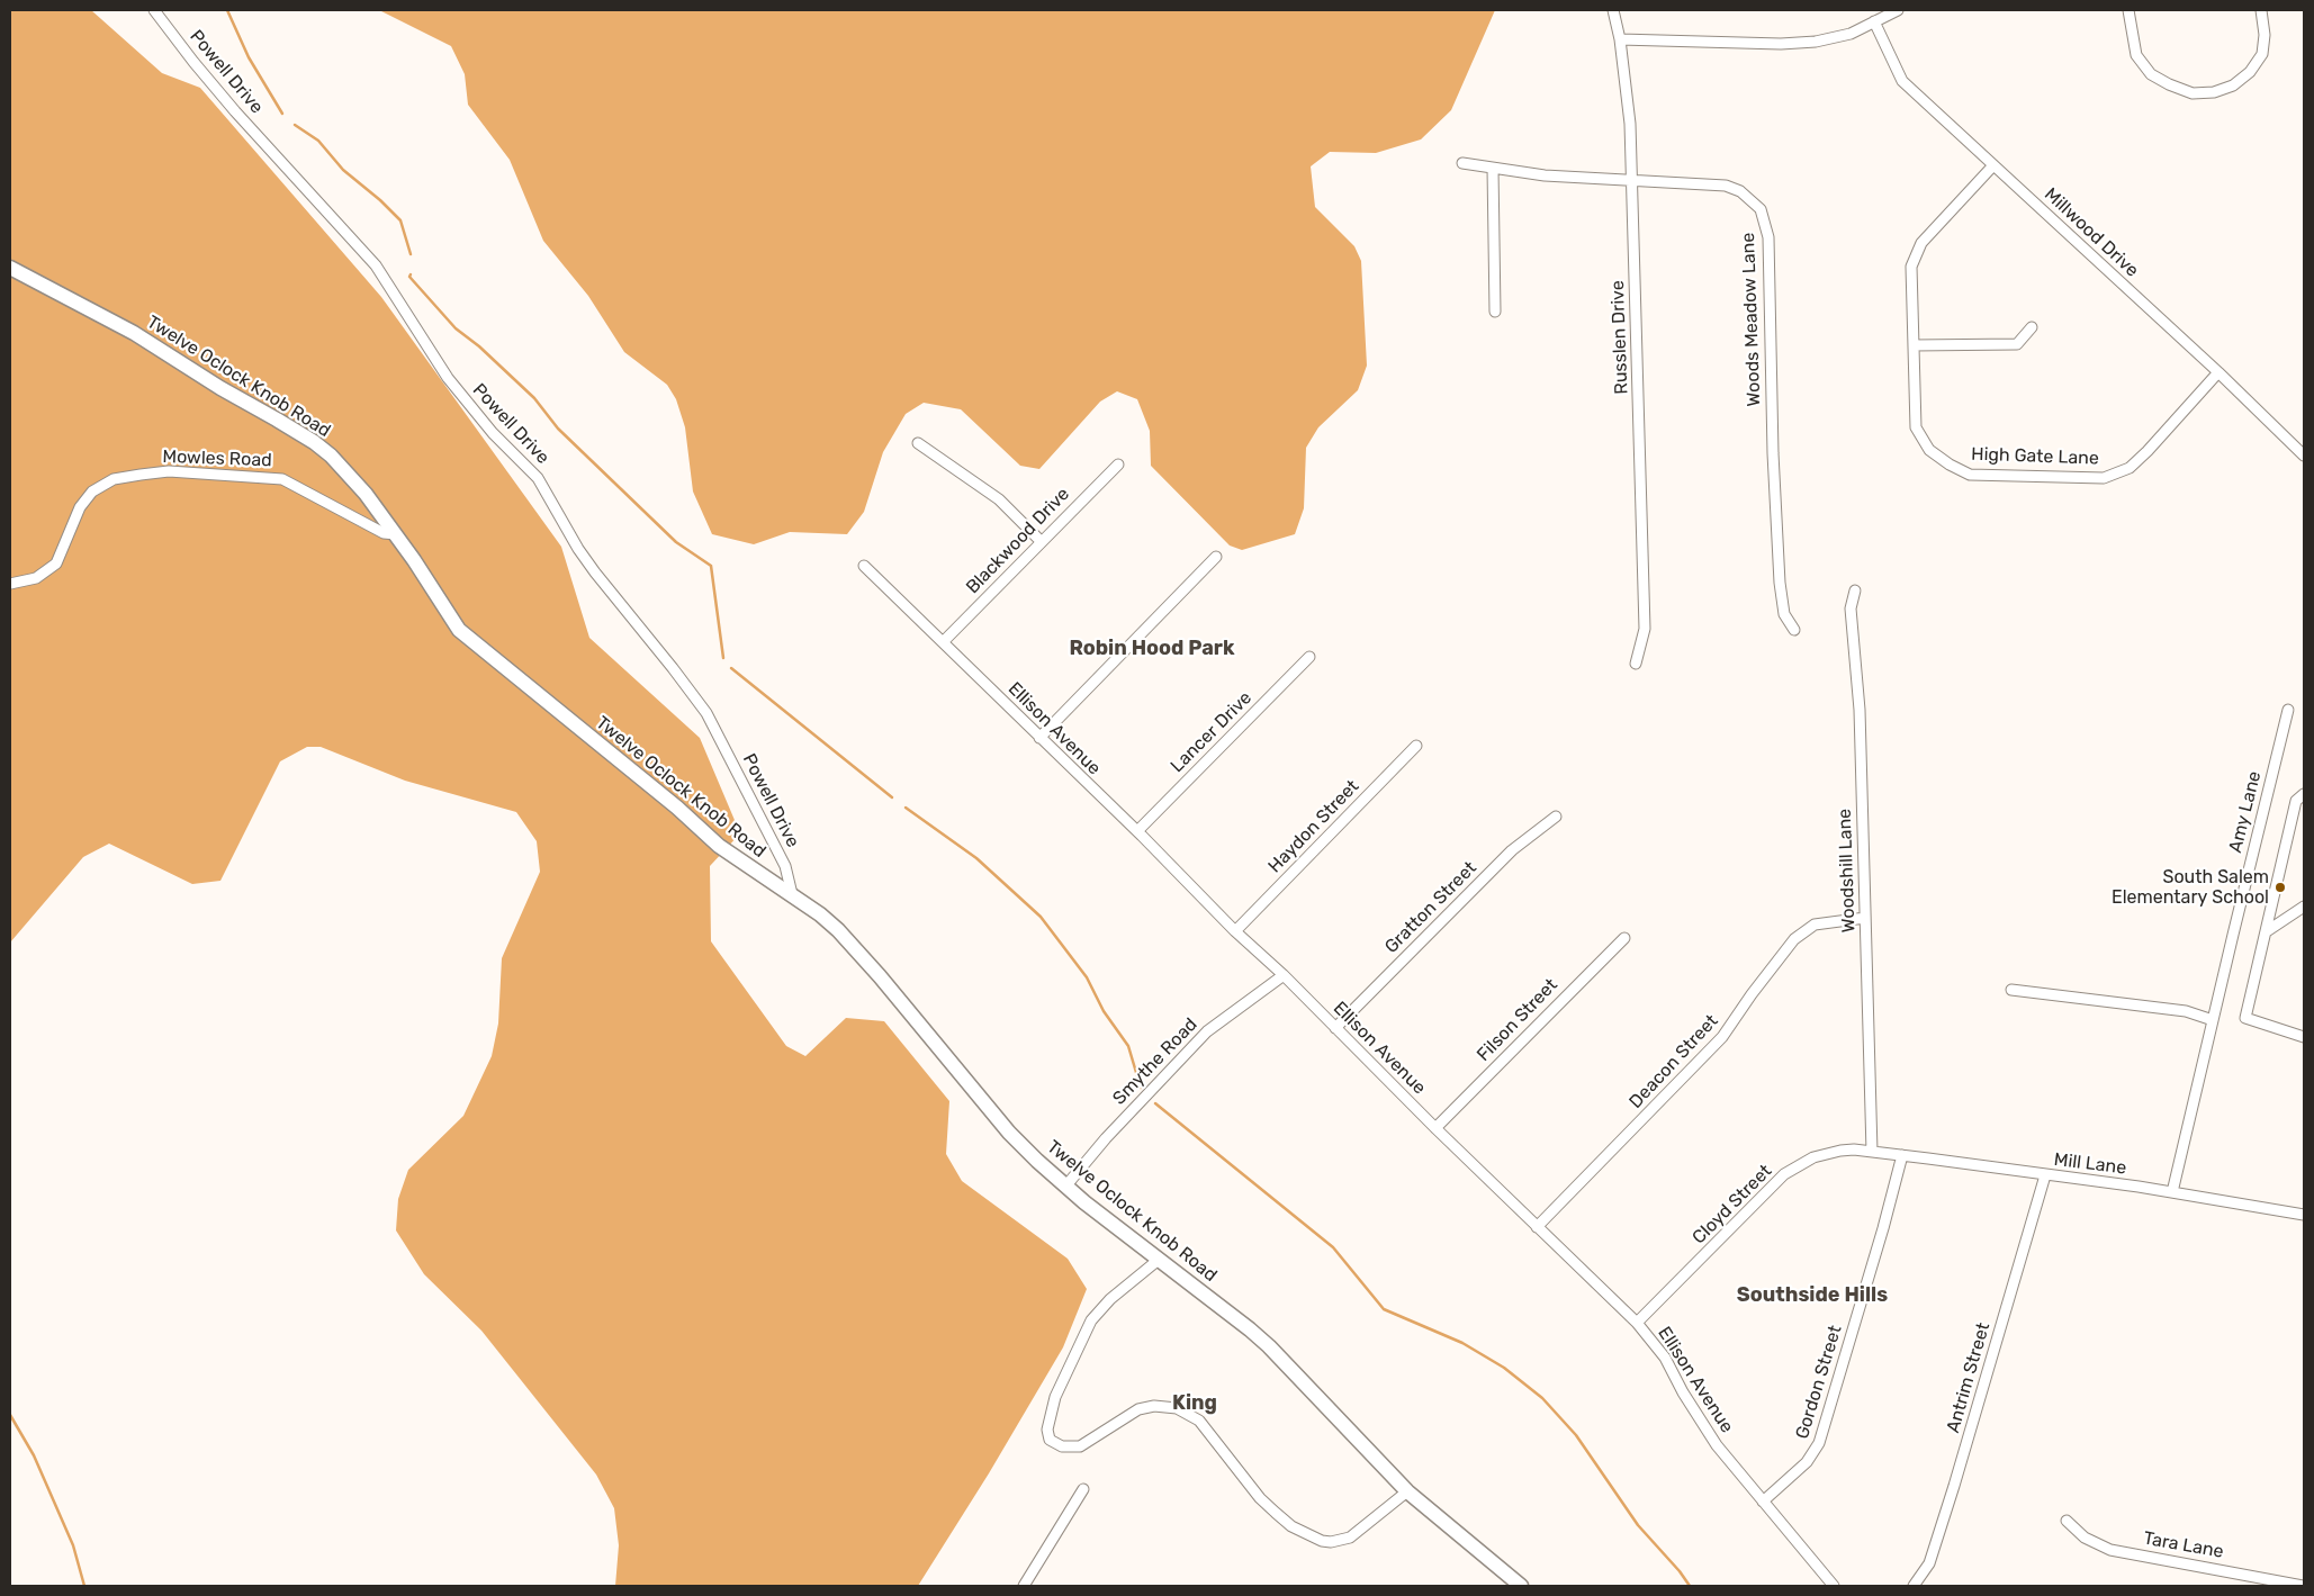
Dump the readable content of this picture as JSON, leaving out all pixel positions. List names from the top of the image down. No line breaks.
{"streets":{"street":["Powell Drive","Millwood Drive","Woods Meadow Lane","Russlen Drive","Twelve Oclock Knob Road","High Gate Lane","Mowles Road","Blackwood Drive","Ellison Avenue","Lancer Drive","Amy Lane","Haydon Street","Woodshill Lane","Gratton Street","Filson Street","Smythe Road","Deacon Street","Mill Lane","Cloyd Street","Antrim Street","Gordon Street","Tara Lane"]},"crossings":[["Powell Drive","Twelve Oclock Knob Road"],["Millwood Drive","High Gate Lane"],["Woods Meadow Lane","Russlen Drive"],["Twelve Oclock Knob Road","Mowles Road"],["Twelve Oclock Knob Road","Smythe Road"],["Blackwood Drive","Ellison Avenue"],["Ellison Avenue","Lancer Drive"],["Ellison Avenue","Haydon Street"],["Ellison Avenue","Gratton Street"],["Ellison Avenue","Filson Street"],["Ellison Avenue","Smythe Road"],["Ellison Avenue","Deacon Street"],["Ellison Avenue","Cloyd Street"],["Ellison Avenue","Gordon Street"],["Amy Lane","Mill Lane"],["Woodshill Lane","Deacon Street"],["Woodshill Lane","Mill Lane"],["Woodshill Lane","Cloyd Street"],["Mill Lane","Cloyd Street"],["Mill Lane","Antrim Street"],["Mill Lane","Gordon Street"]],"districts":["Robin Hood Park","Southside Hills","King"],"places":["South Salem Elementary School"]}
